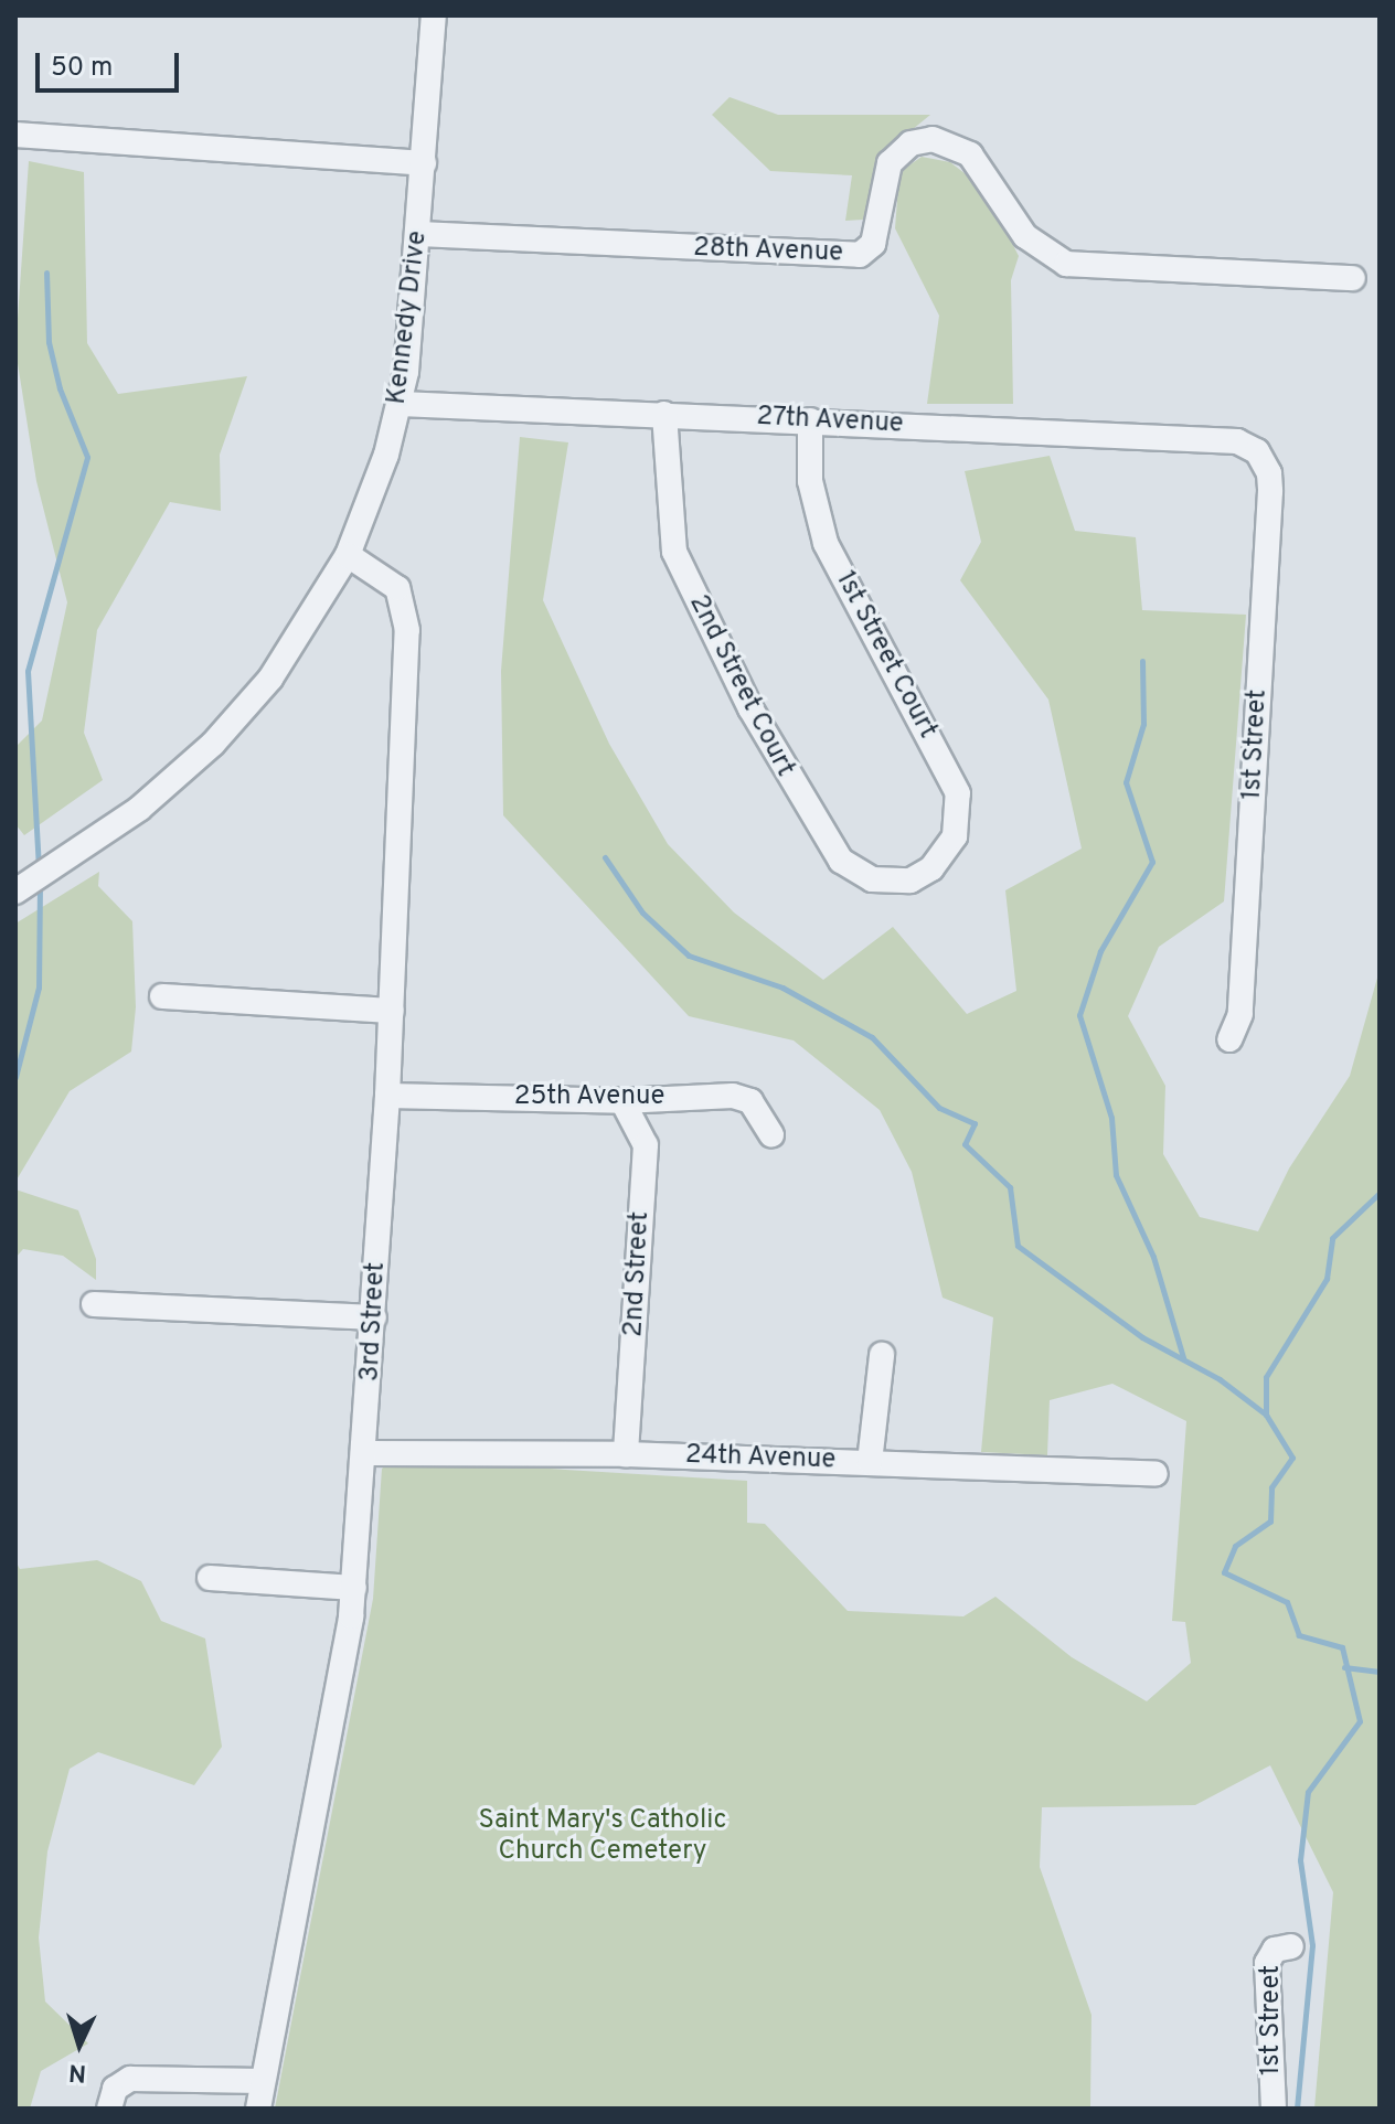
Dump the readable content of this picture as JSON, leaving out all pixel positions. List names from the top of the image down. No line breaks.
{"streets":{"street":["28th Avenue","Kennedy Drive","27th Avenue","1st Street Court","2nd Street Court","1st Street","25th Avenue","2nd Street","3rd Street","24th Avenue"]},"crossings":[["28th Avenue","Kennedy Drive"],["Kennedy Drive","27th Avenue"],["Kennedy Drive","3rd Street"],["27th Avenue","1st Street Court"],["27th Avenue","2nd Street Court"],["27th Avenue","1st Street"],["1st Street Court","2nd Street Court"],["25th Avenue","2nd Street"],["25th Avenue","3rd Street"],["2nd Street","24th Avenue"],["3rd Street","24th Avenue"]],"parks":["Saint Mary's Catholic Church Cemetery"],"scale_bar":"50 m","north":"bottom"}
